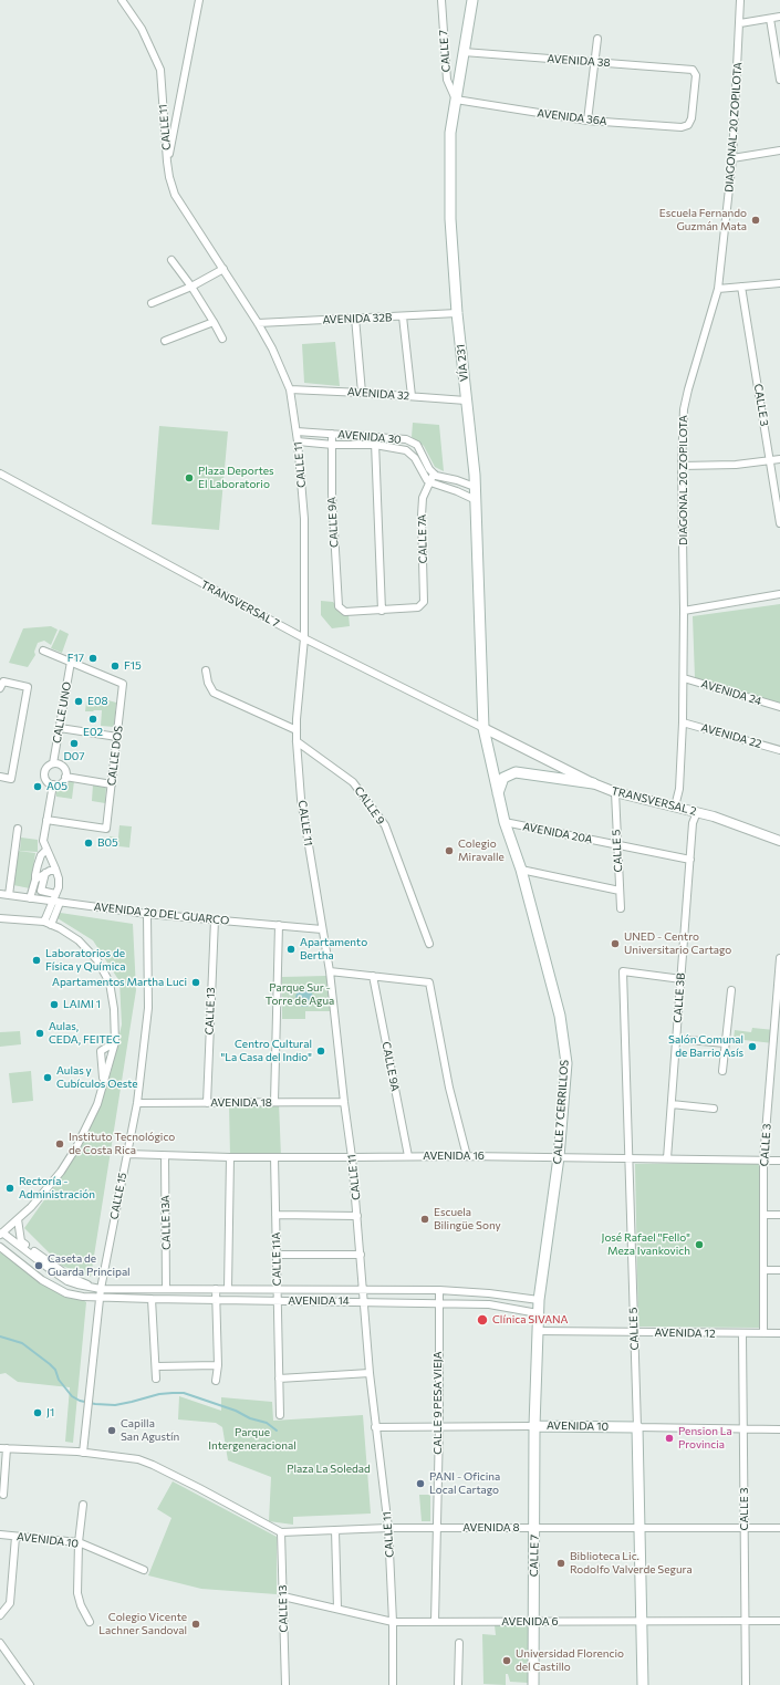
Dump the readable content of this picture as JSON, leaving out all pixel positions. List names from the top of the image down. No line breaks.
{"streets":{"main road":["CALLE 7","VÍA 231","CALLE 5","CALLE 7 CERRILLOS","AVENIDA 10"],"street":["AVENIDA 38","AVENIDA 36A","CALLE 11","DIAGONAL 20 ZOPILOTA","AVENIDA 32B","AVENIDA 32","CALLE 3","AVENIDA 30","CALLE 9A","CALLE 7A","TRANSVERSAL 7","AVENIDA 24","CALLE UNO","AVENIDA 22","CALLE DOS","TRANSVERSAL 2","CALLE 9","AVENIDA 20A","AVENIDA 20 DEL GUARCO","CALLE 3B","CALLE 13","AVENIDA 18","AVENIDA 16","CALLE 15","CALLE 13A","CALLE 11A","AVENIDA 14","AVENIDA 12","CALLE 9 PESA VIEJA","AVENIDA 8","AVENIDA 6"]},"crossings":[["CALLE 7","AVENIDA 36A"],["CALLE 7","VÍA 231"],["CALLE 7","CALLE 7 CERRILLOS"],["CALLE 7","AVENIDA 10"],["CALLE 7","AVENIDA 8"],["CALLE 7","AVENIDA 6"],["AVENIDA 38","AVENIDA 36A"],["AVENIDA 38","VÍA 231"],["AVENIDA 36A","VÍA 231"],["CALLE 11","AVENIDA 32B"],["CALLE 11","AVENIDA 32"],["CALLE 11","AVENIDA 30"],["CALLE 11","TRANSVERSAL 7"],["CALLE 11","CALLE 9"],["CALLE 11","AVENIDA 20 DEL GUARCO"],["CALLE 11","AVENIDA 18"],["CALLE 11","AVENIDA 16"],["CALLE 11","AVENIDA 14"],["CALLE 11","AVENIDA 10"],["CALLE 11","AVENIDA 8"],["CALLE 11","AVENIDA 6"],["DIAGONAL 20 ZOPILOTA","AVENIDA 24"],["DIAGONAL 20 ZOPILOTA","AVENIDA 22"],["DIAGONAL 20 ZOPILOTA","TRANSVERSAL 2"],["AVENIDA 32B","VÍA 231"],["VÍA 231","AVENIDA 32"],["VÍA 231","TRANSVERSAL 7"],["VÍA 231","TRANSVERSAL 2"],["VÍA 231","CALLE 7 CERRILLOS"],["CALLE 3","AVENIDA 16"],["CALLE 3","AVENIDA 12"],["CALLE 3","AVENIDA 10"],["CALLE 3","AVENIDA 8"],["CALLE 3","AVENIDA 6"],["AVENIDA 30","CALLE 9A"],["AVENIDA 30","CALLE 7A"],["CALLE 9A","CALLE 7A"],["CALLE 9A","AVENIDA 16"],["TRANSVERSAL 7","TRANSVERSAL 2"],["TRANSVERSAL 7","CALLE 7 CERRILLOS"],["CALLE UNO","CALLE DOS"],["TRANSVERSAL 2","CALLE 5"],["TRANSVERSAL 2","CALLE 3B"],["TRANSVERSAL 2","CALLE 7 CERRILLOS"],["AVENIDA 20A","CALLE 5"],["AVENIDA 20A","CALLE 3B"],["AVENIDA 20A","CALLE 7 CERRILLOS"],["CALLE 5","CALLE 3B"],["CALLE 5","AVENIDA 16"],["CALLE 5","AVENIDA 12"],["CALLE 5","AVENIDA 10"],["CALLE 5","AVENIDA 8"],["CALLE 5","AVENIDA 6"],["AVENIDA 20 DEL GUARCO","CALLE 13"],["AVENIDA 20 DEL GUARCO","CALLE 15"],["CALLE 3B","AVENIDA 16"],["CALLE 13","AVENIDA 18"],["CALLE 13","AVENIDA 8"],["CALLE 13","AVENIDA 6"],["AVENIDA 18","CALLE 15"],["CALLE 7 CERRILLOS","AVENIDA 16"],["CALLE 7 CERRILLOS","AVENIDA 14"],["CALLE 7 CERRILLOS","AVENIDA 12"],["CALLE 7 CERRILLOS","AVENIDA 10"],["AVENIDA 16","CALLE 15"],["AVENIDA 16","CALLE 13A"],["AVENIDA 16","CALLE 11A"],["CALLE 15","AVENIDA 14"],["CALLE 13A","AVENIDA 14"],["CALLE 11A","AVENIDA 14"],["AVENIDA 14","CALLE 9 PESA VIEJA"],["CALLE 9 PESA VIEJA","AVENIDA 10"],["CALLE 9 PESA VIEJA","AVENIDA 8"],["CALLE 9 PESA VIEJA","AVENIDA 6"]],"parks":["Parque Sur - Torre de Agua","Parque Intergeneracional","Plaza La Soledad"],"places":["Escuela Fernando Guzmán Mata","Plaza Deportes El Laboratorio","F17","F15","E08","E02","D07","A05","B05","Colegio Miravalle","UNED - Centro Universitario Cartago","Apartamento Bertha","Laboratorios de Física y Química","Apartamentos Martha Luci","LAIMI 1","Aulas, CEDA, FEITEC","Salón Comunal de Barrio Asís","Centro Cultural \"La Casa del Indio\"","Aulas y Cubículos Oeste","Instituto Tecnológico de Costa Rica","Rectoría - Administración","Escuela Bilingüe Sony","José Rafael \"Fello\" Meza Ivankovich","Caseta de Guarda Principal","Clínica SIVANA","J1","Capilla San Agustín","Pension La Provincia","PANI - Oficina Local Cartago","Biblioteca Lic. Rodolfo Valverde Segura","Colegio Vicente Lachner Sandoval","Universidad Florencio del Castillo"]}
